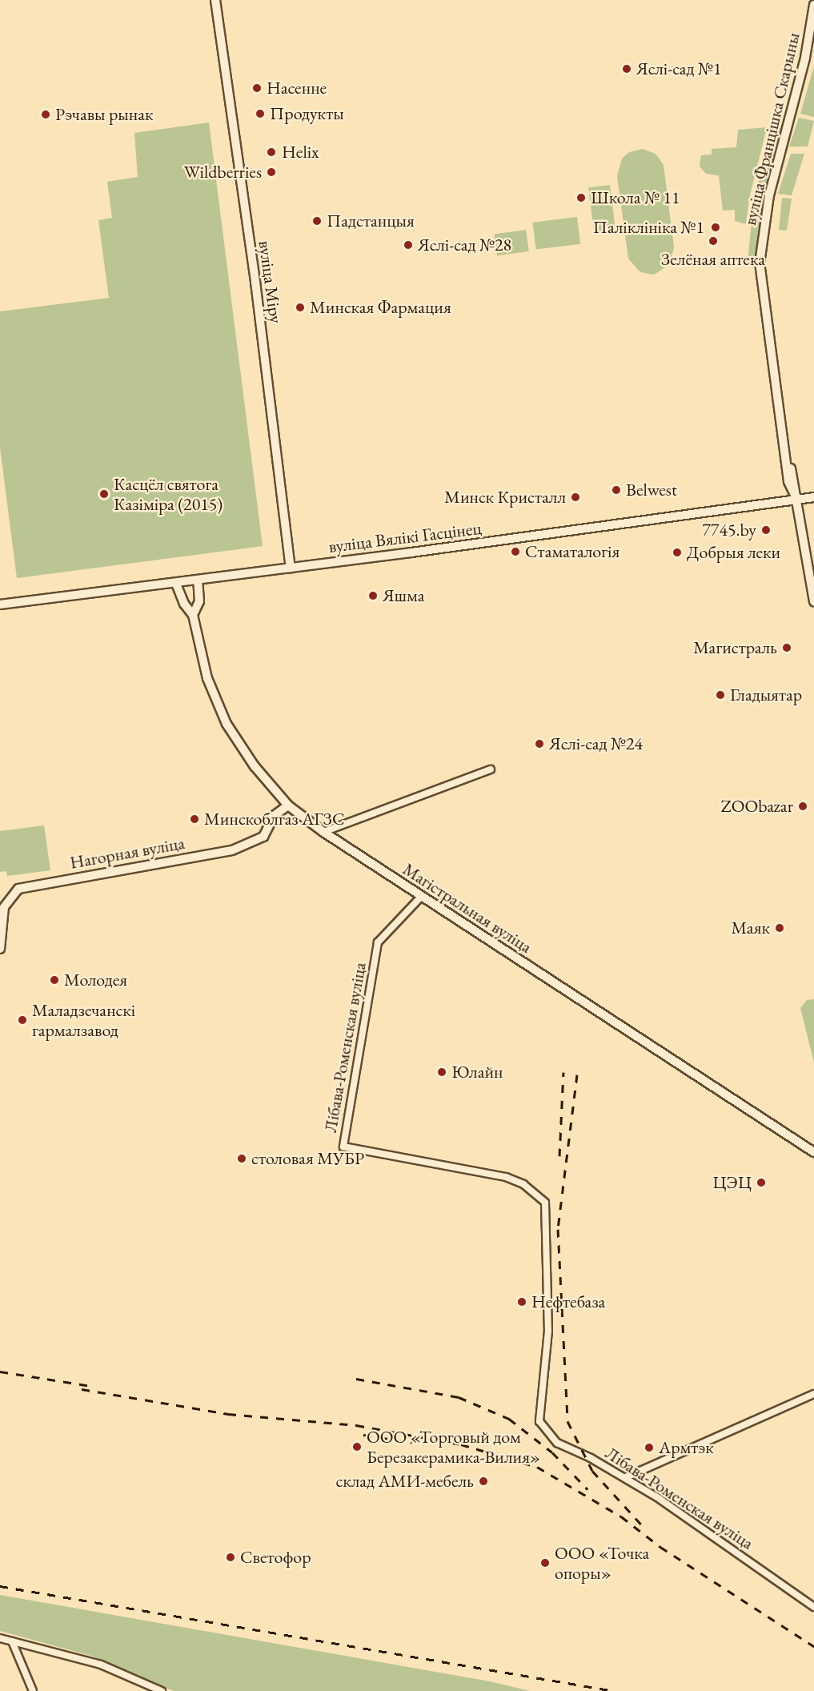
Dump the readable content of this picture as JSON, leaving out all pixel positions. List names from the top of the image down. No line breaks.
{"streets":{"main road":["вуліца Францішка Скарыны","вуліца Міру","вуліца Вялікі Гасцінец","Нагорная вуліца","Магістральная вуліца"],"street":["Лібава-Роменская вуліца"]},"crossings":[["вуліца Францішка Скарыны","вуліца Вялікі Гасцінец"],["вуліца Міру","вуліца Вялікі Гасцінец"],["Нагорная вуліца","Магістральная вуліца"],["Магістральная вуліца","Лібава-Роменская вуліца"]],"places":["Яслі-сад №1","Насенне","Продукты","Рэчавы рынак","Helix","Wildberries","Школа № 11","Падстанцыя","Паліклініка №1","Зелёная аптека","Яслі-сад №28","Минская Фармация","Belwest","Касцёл святога Казіміра (2015)","Минск Кристалл","7745.by","Стаматалогія","Добрыя леки","Яшма","Магистраль","Гладыятар","Яслі-сад №24","ZOObazar","Минскоблгаз АГЗС","Маяк","Молодея","Маладзечанскі гармалзавод","Юлайн","столовая МУБР","ЦЭЦ","Нефтебаза","ООО «Торговый дом Березакерамика-Вилия»","Армтэк","склад АМИ-мебель","Светофор","ООО «Точка опоры»"]}
